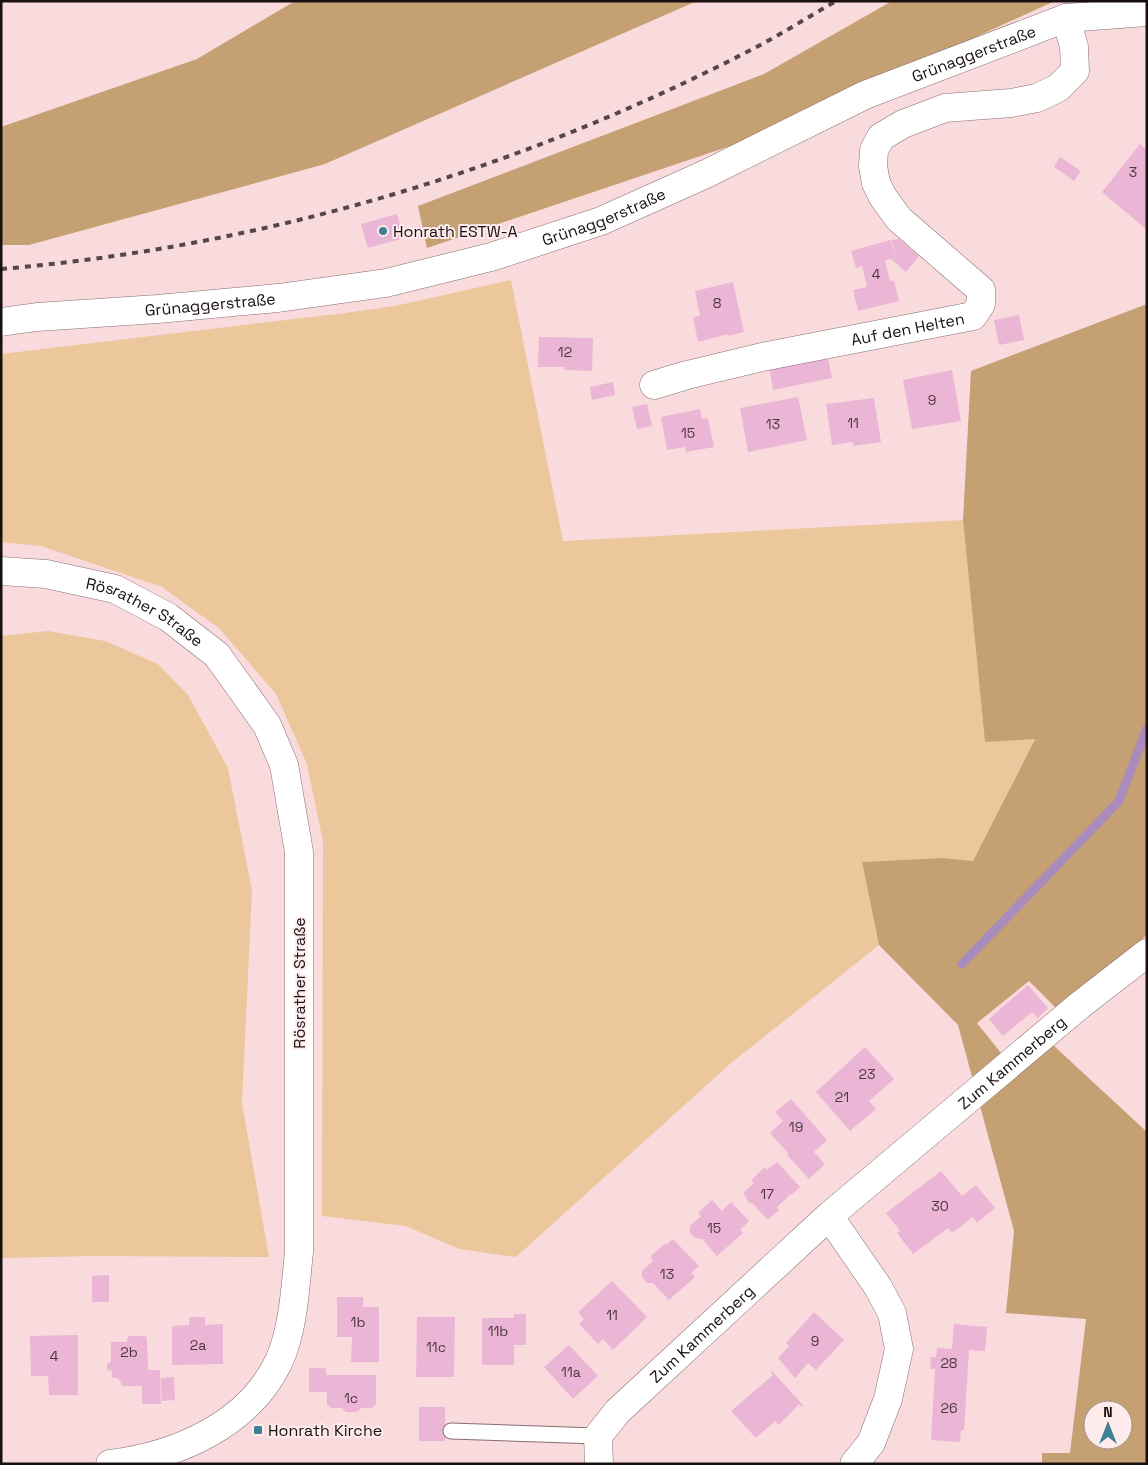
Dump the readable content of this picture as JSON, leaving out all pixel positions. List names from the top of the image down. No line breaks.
{"streets":{"street":["Grünaggerstraße","Auf den Helten","Rösrather Straße","Zum Kammerberg"]},"crossings":[["Grünaggerstraße","Auf den Helten"]],"places":{"other":["Honrath ESTW-A"],"transit":["Honrath Kirche"]},"house_numbers":["3","4","8","12","9","11","13","15","23","21","19","17","30","15","13","11","1b","11b","9","2a","11c","2b","4","28","11a","1c","26"],"north":"top"}
